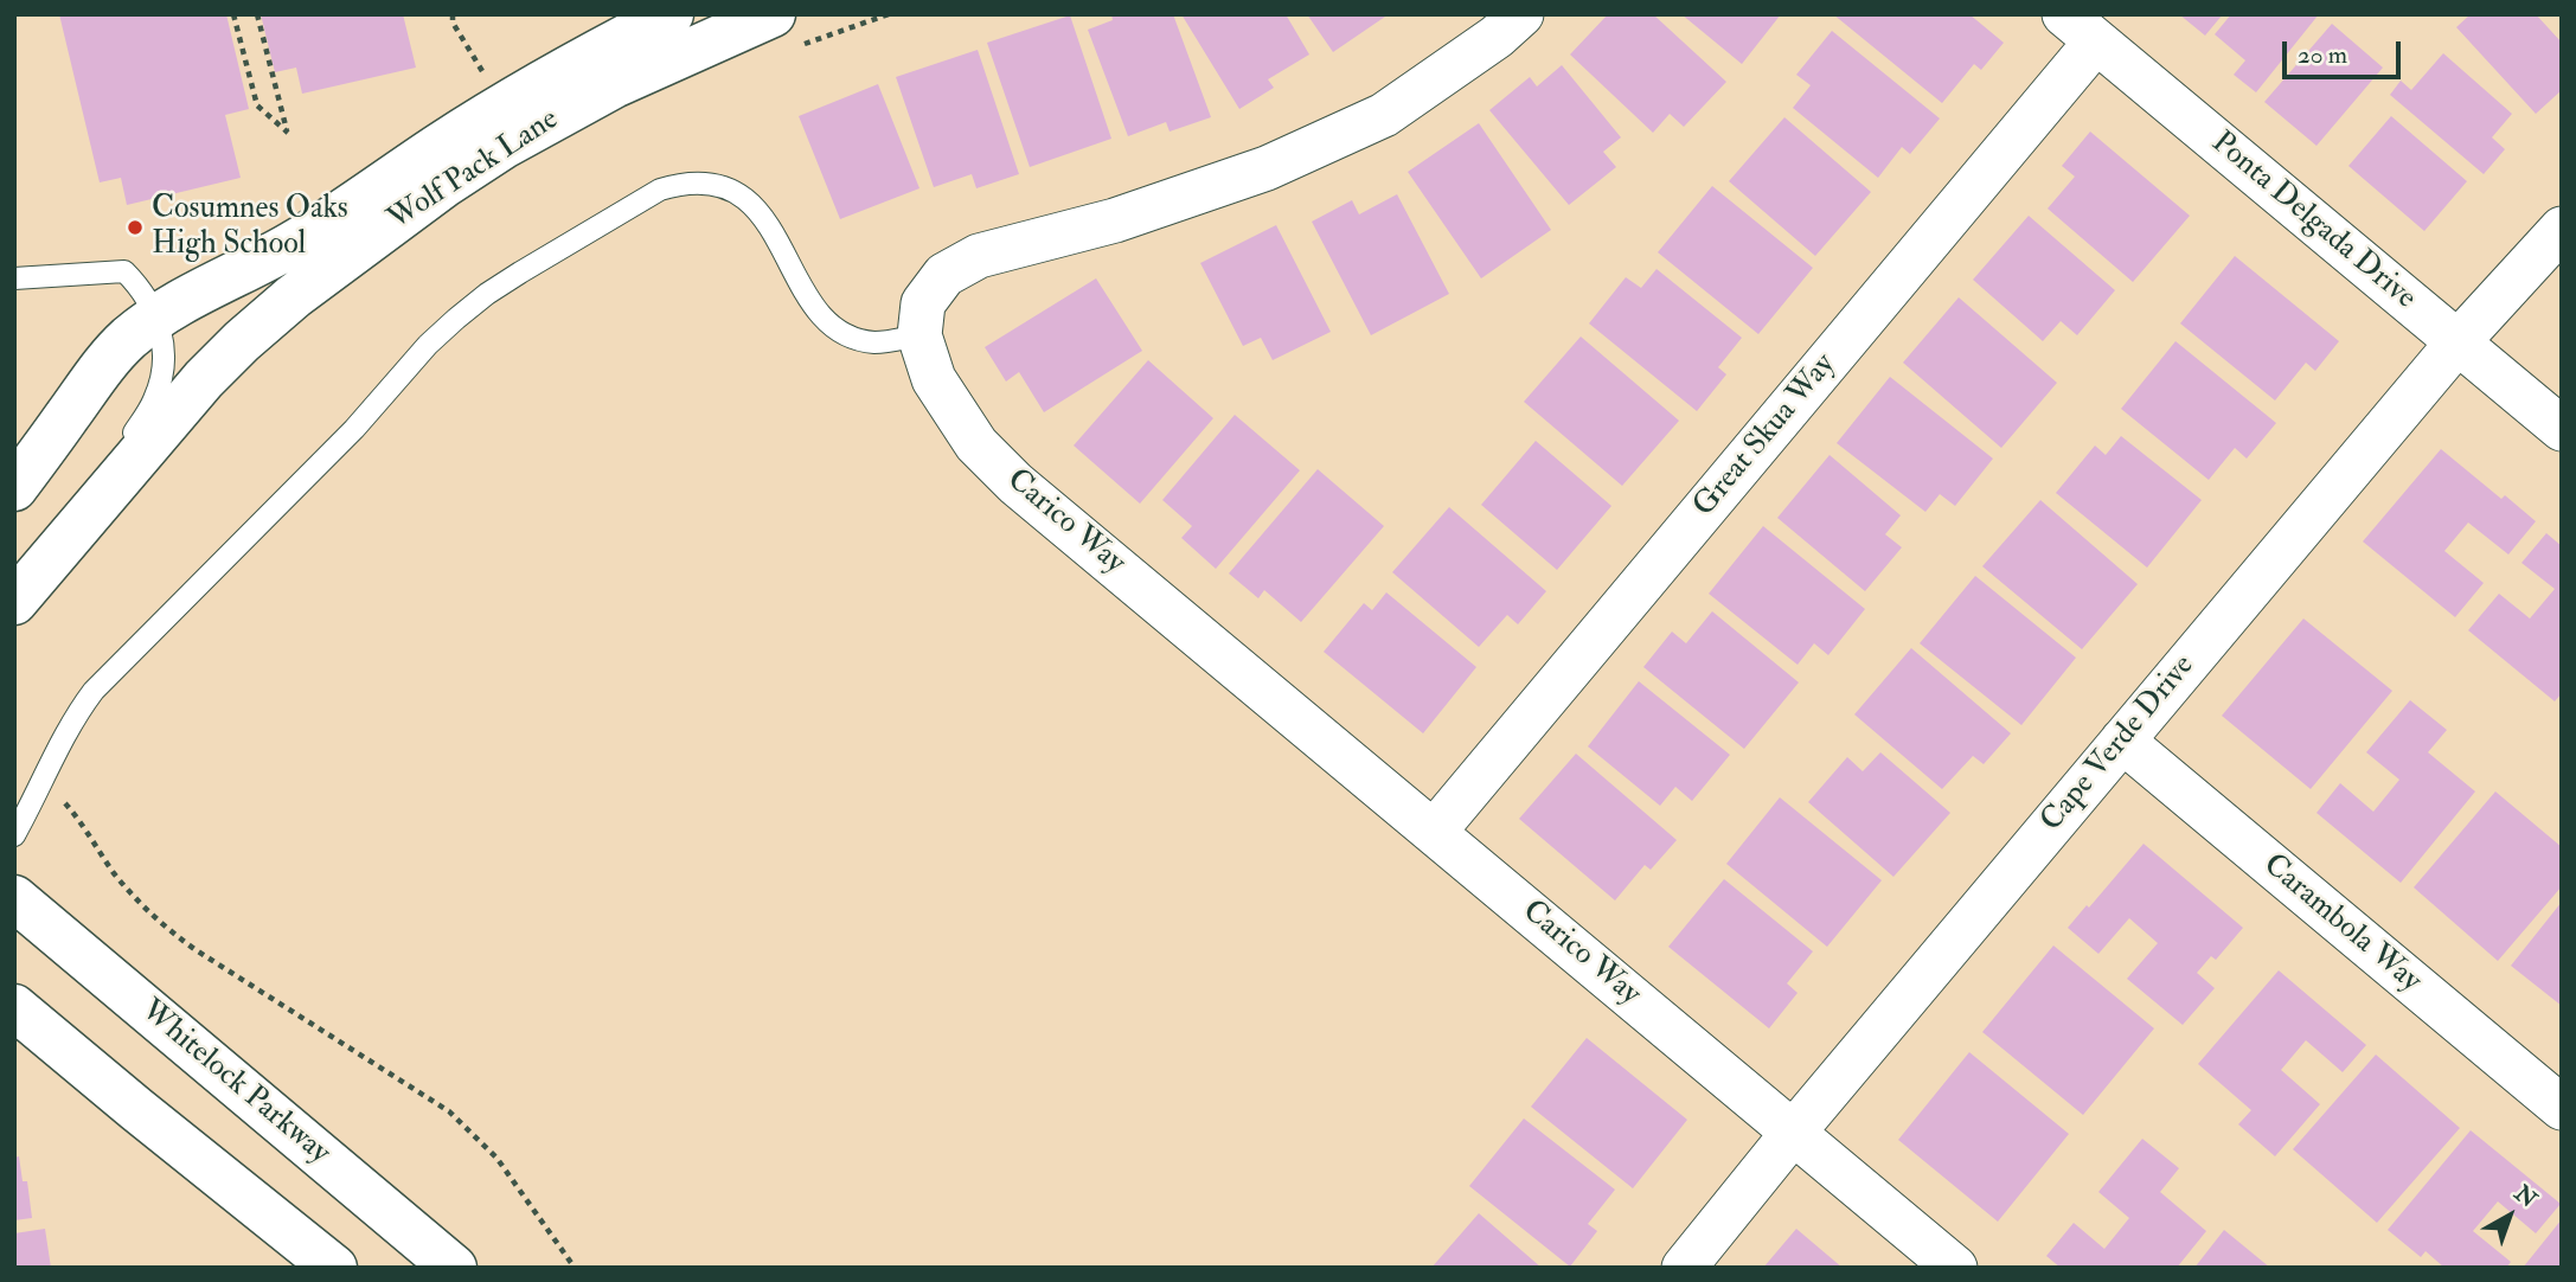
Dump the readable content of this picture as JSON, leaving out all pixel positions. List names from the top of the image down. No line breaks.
{"streets":{"street":["Wolf Pack Lane","Ponta Delgada Drive","Great Skua Way","Carico Way","Cape Verde Drive","Carambola Way","Whitelock Parkway"]},"crossings":[["Ponta Delgada Drive","Great Skua Way"],["Ponta Delgada Drive","Cape Verde Drive"],["Great Skua Way","Carico Way"],["Carico Way","Cape Verde Drive"],["Cape Verde Drive","Carambola Way"]],"places":["Cosumnes Oaks High School"],"scale_bar":"20 m","north":"top right"}
